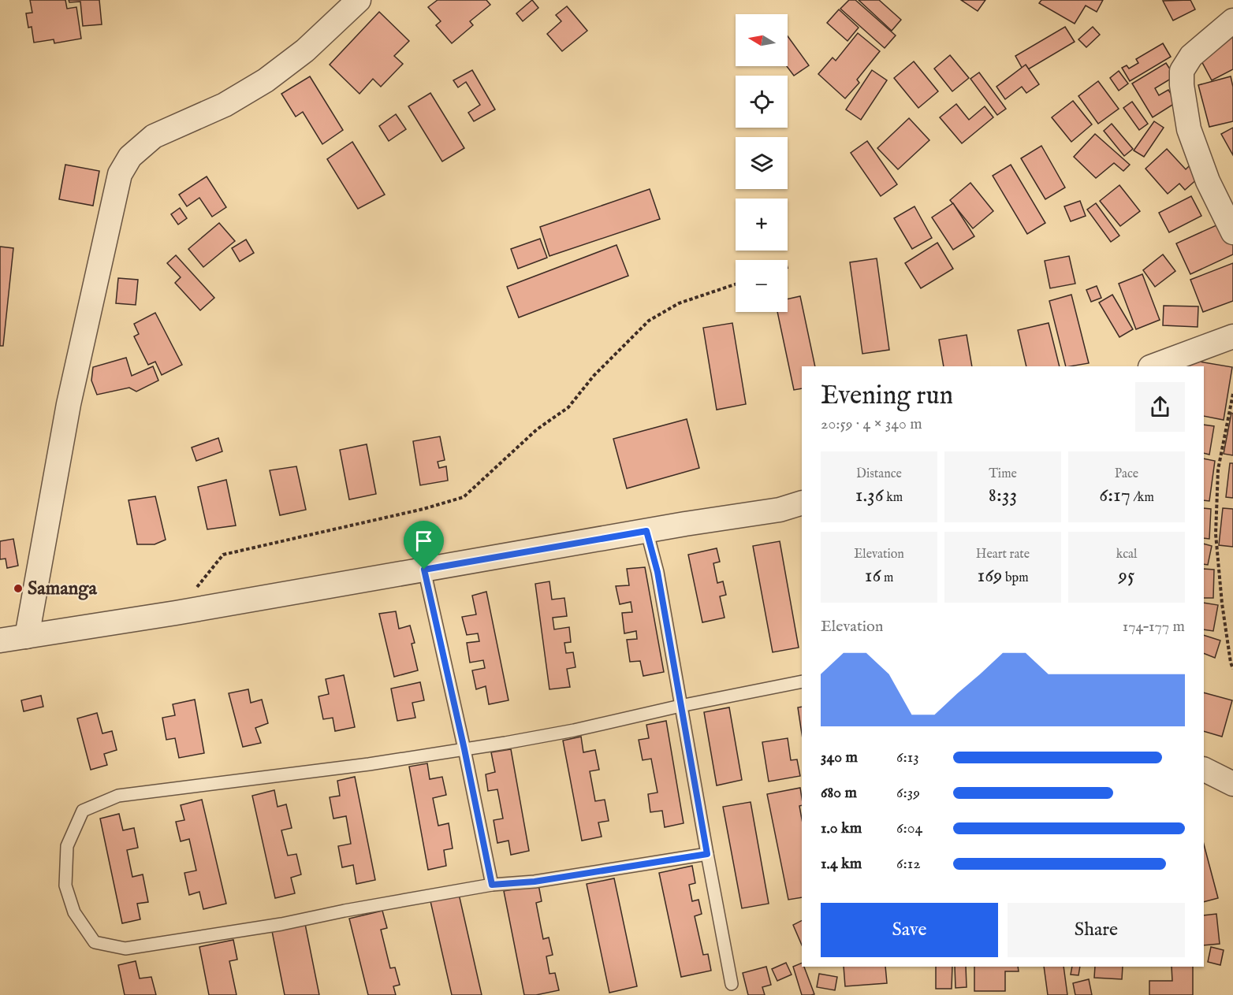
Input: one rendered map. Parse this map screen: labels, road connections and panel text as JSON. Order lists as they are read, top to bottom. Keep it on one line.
{"places":["Samanga"],"north":"left","page":{"map_buttons":["+","−"],"heading":["Evening run","20:59 · 4 × 340 m"],"stats":[["Distance","1.36 km"],["Time","8:33"],["Pace","6:17 /km"],["Elevation","16 m"],["Heart rate","169 bpm"],["kcal","95"]],"chart":["Elevation","174–177 m"],"list":[{"name":"340 m","note":"6:13"},{"name":"680 m","note":"6:39"},{"name":"1.0 km","note":"6:04"},{"name":"1.4 km","note":"6:12"}],"buttons":["Save","Share"]}}
